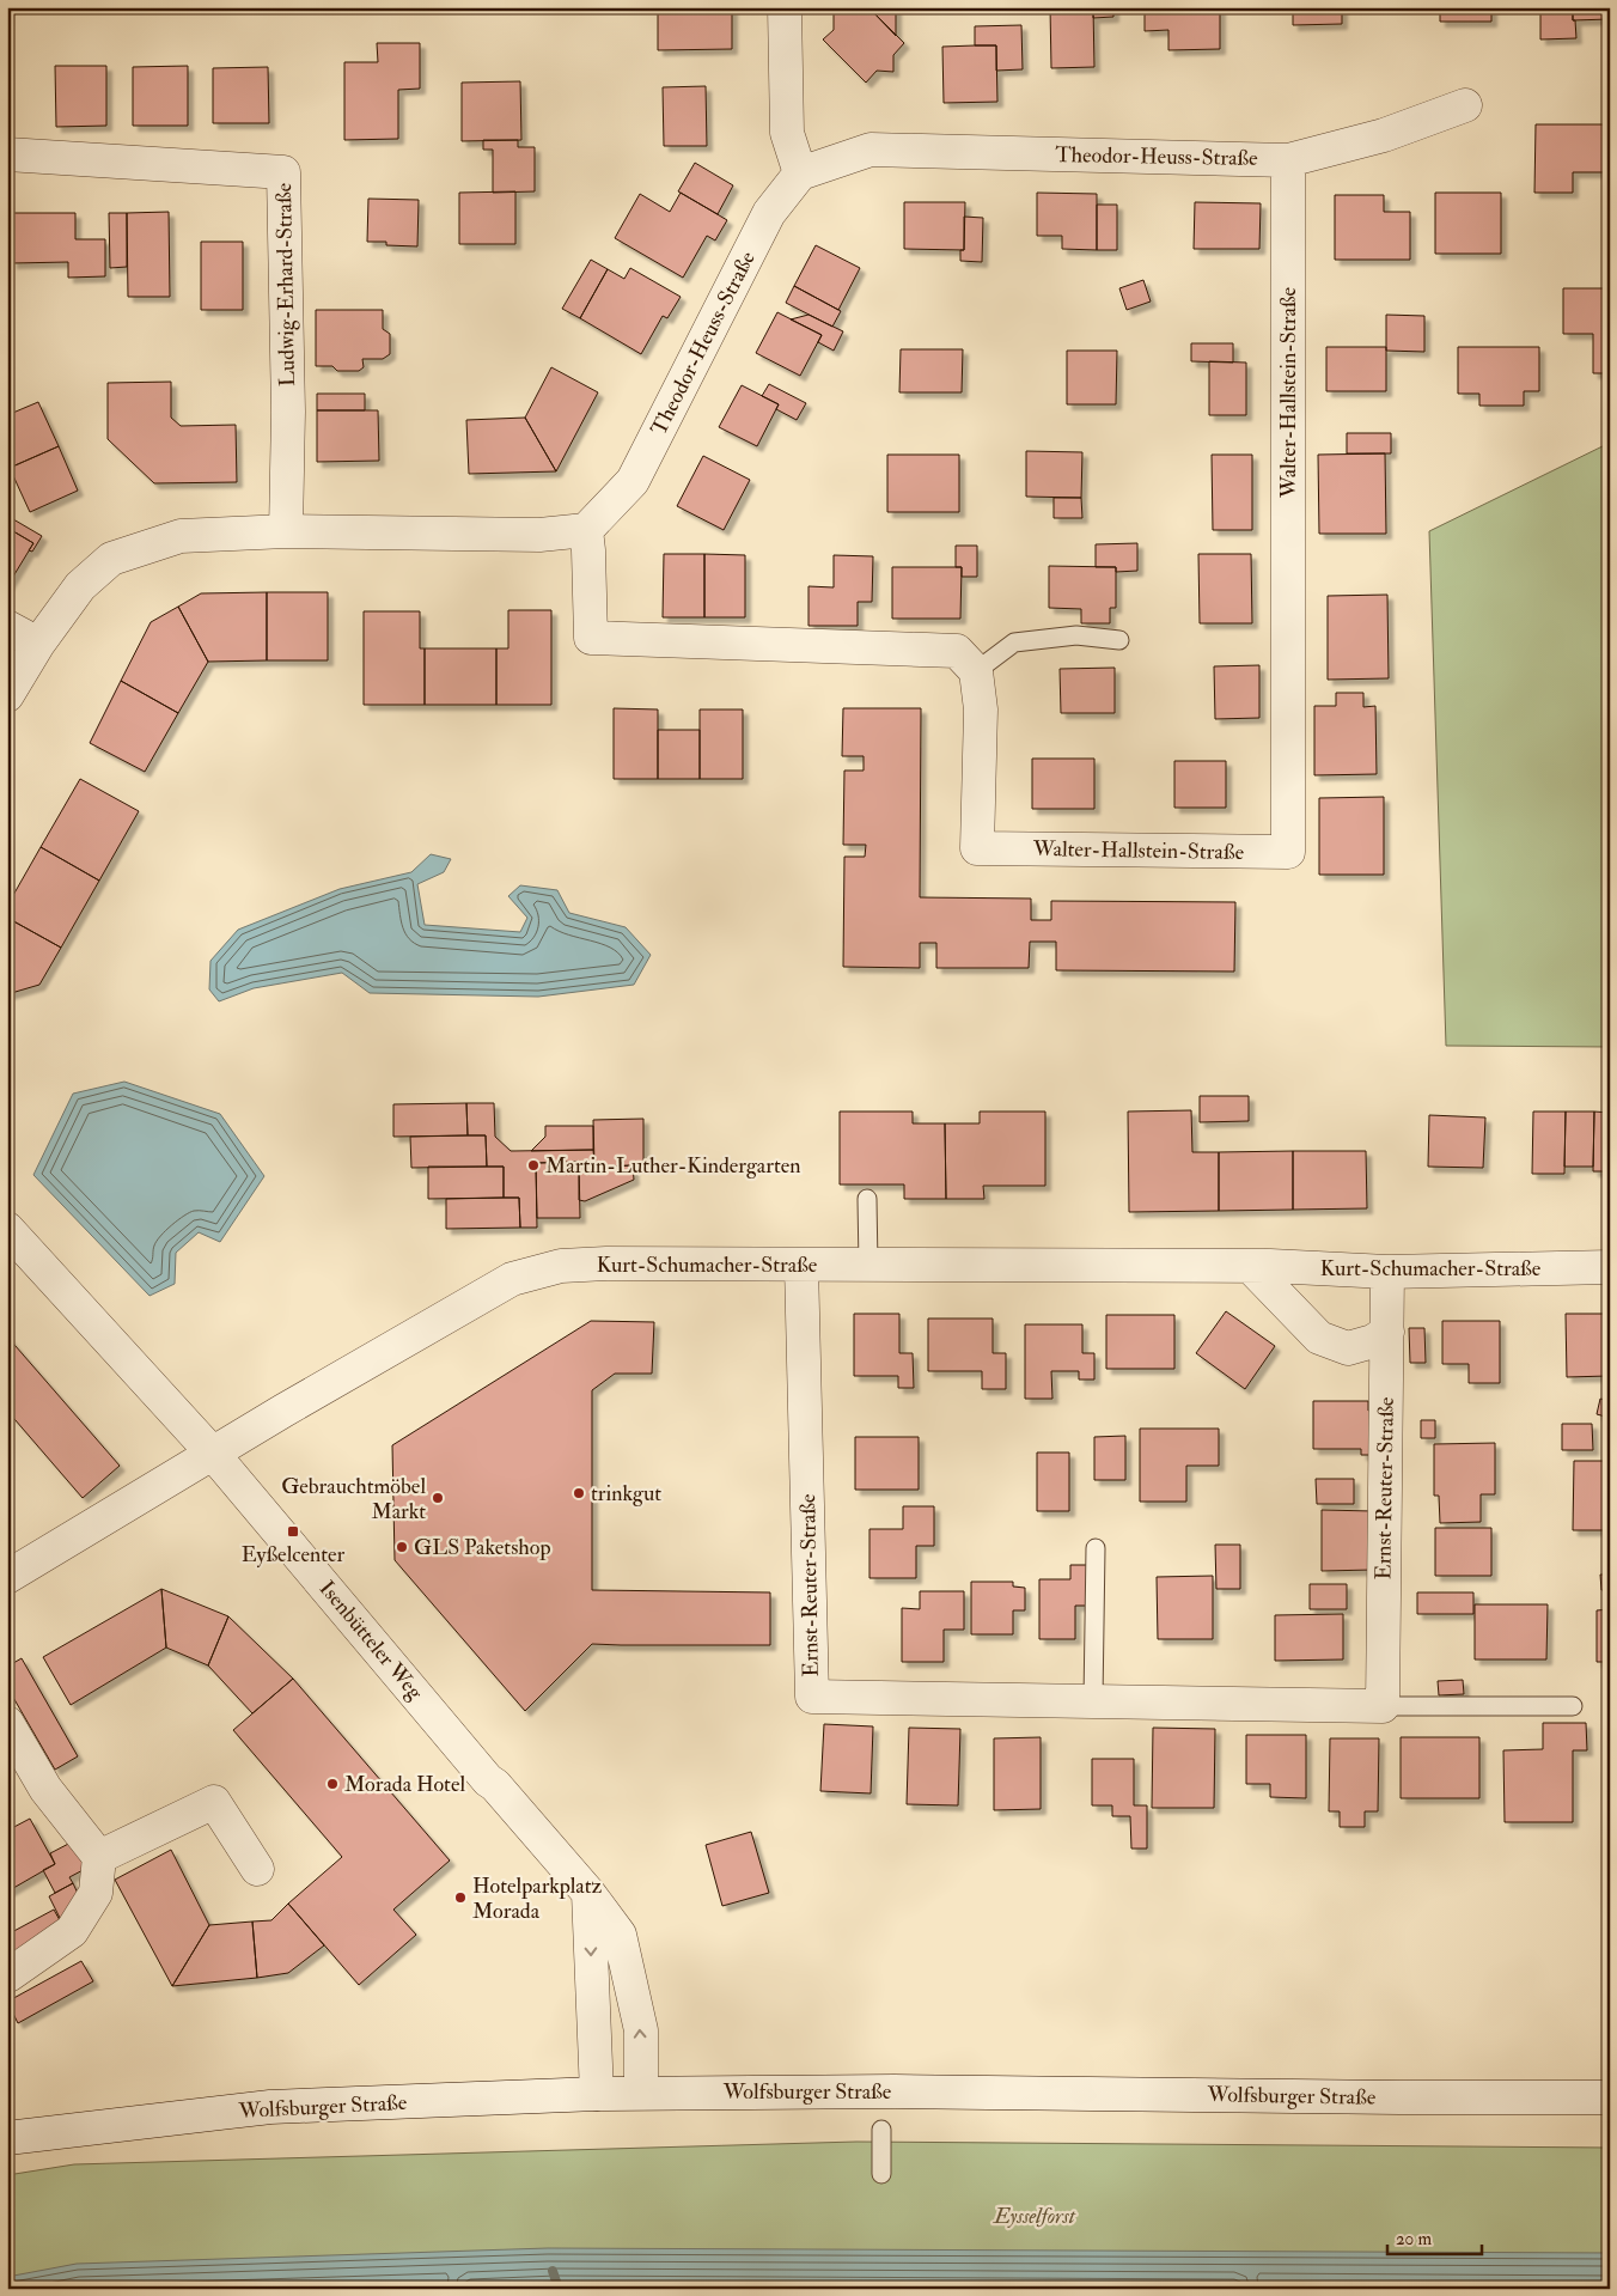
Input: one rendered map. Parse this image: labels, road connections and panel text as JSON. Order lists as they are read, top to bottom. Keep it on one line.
{"streets":{"street":["Theodor-Heuss-Straße","Ludwig-Erhard-Straße","Walter-Hallstein-Straße","Kurt-Schumacher-Straße","Ernst-Reuter-Straße","Isenbütteler Weg","Wolfsburger Straße"]},"crossings":[["Theodor-Heuss-Straße","Walter-Hallstein-Straße"],["Kurt-Schumacher-Straße","Ernst-Reuter-Straße"],["Kurt-Schumacher-Straße","Isenbütteler Weg"],["Isenbütteler Weg","Wolfsburger Straße"]],"parks":["Eysselforst"],"places":{"other":["Martin-Luther-Kindergarten","trinkgut","Gebrauchtmöbel Markt","GLS Paketshop","Morada Hotel","Hotelparkplatz Morada"],"transit":["Eyßelcenter"]},"scale_bar":"20 m"}
